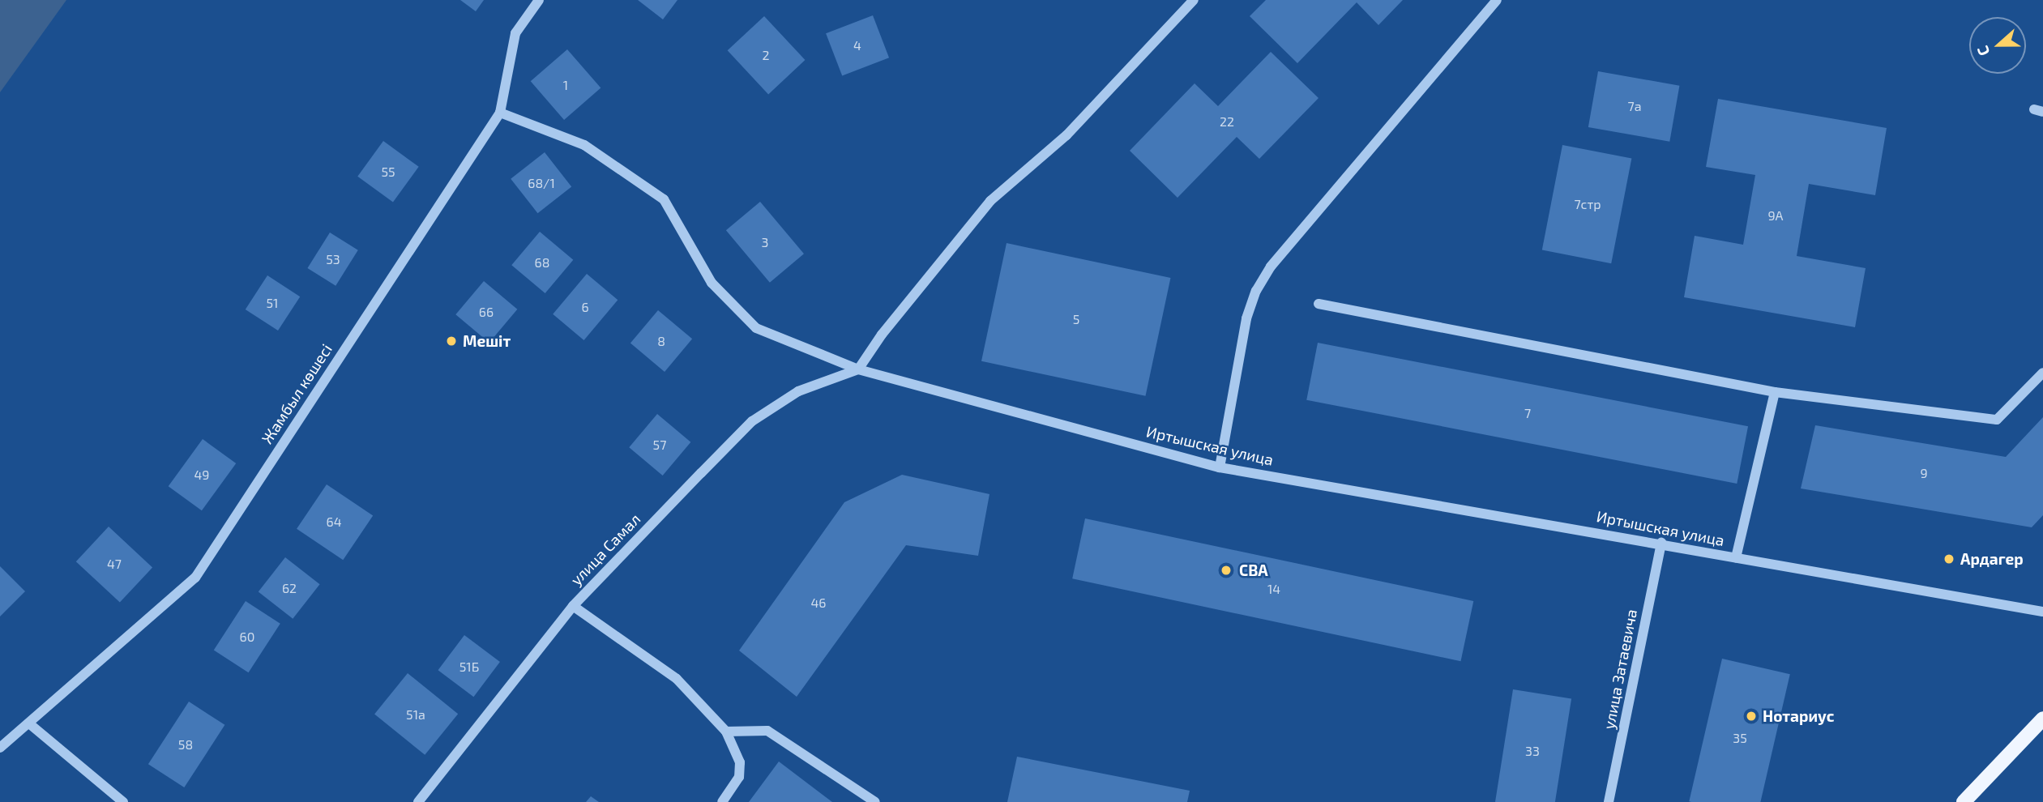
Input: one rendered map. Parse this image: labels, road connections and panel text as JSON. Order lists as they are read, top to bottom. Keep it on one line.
{"streets":{"street":["Жамбыл көшесі","Иртышская улица","улица Самал","улица Затаевича"]},"crossings":[["Жамбыл көшесі","Иртышская улица"],["Иртышская улица","улица Самал"],["Иртышская улица","улица Затаевича"]],"places":["Мешіт","Ардагер","СВА","Нотариус"],"house_numbers":["4","2","1","7а","22","55","68/1","7стр","9А","3","53","68","51","6","66","5","8","7","57","9","49","64","47","62","14","46","60","51Б","51а","35","58","33"],"north":"left"}
